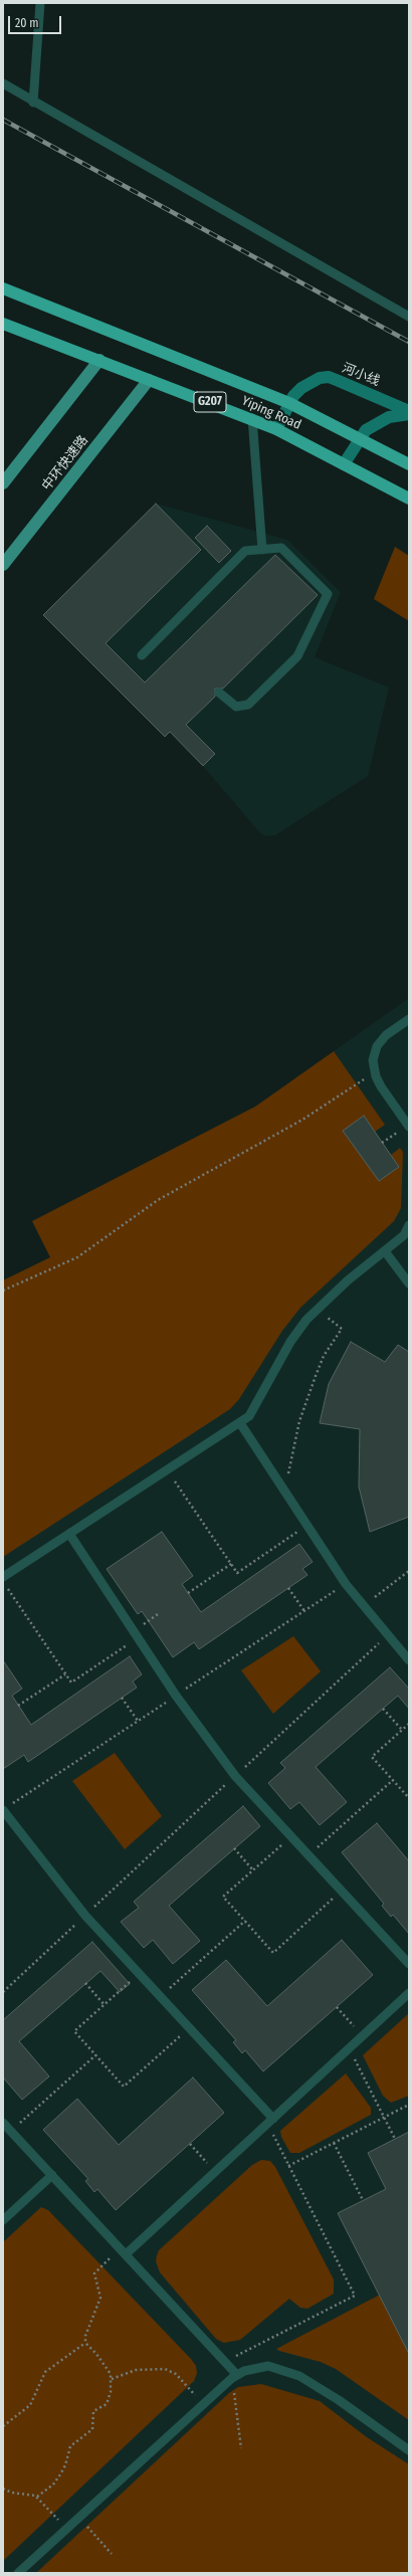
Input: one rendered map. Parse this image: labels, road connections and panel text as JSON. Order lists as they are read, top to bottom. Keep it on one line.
{"streets":{"highway":["G207","Yiping Road"],"main road":["中环快速路"],"street":["河小线"]},"crossings":[["河小线","Yiping Road"],["Yiping Road","中环快速路"]],"scale_bar":"20 m"}
